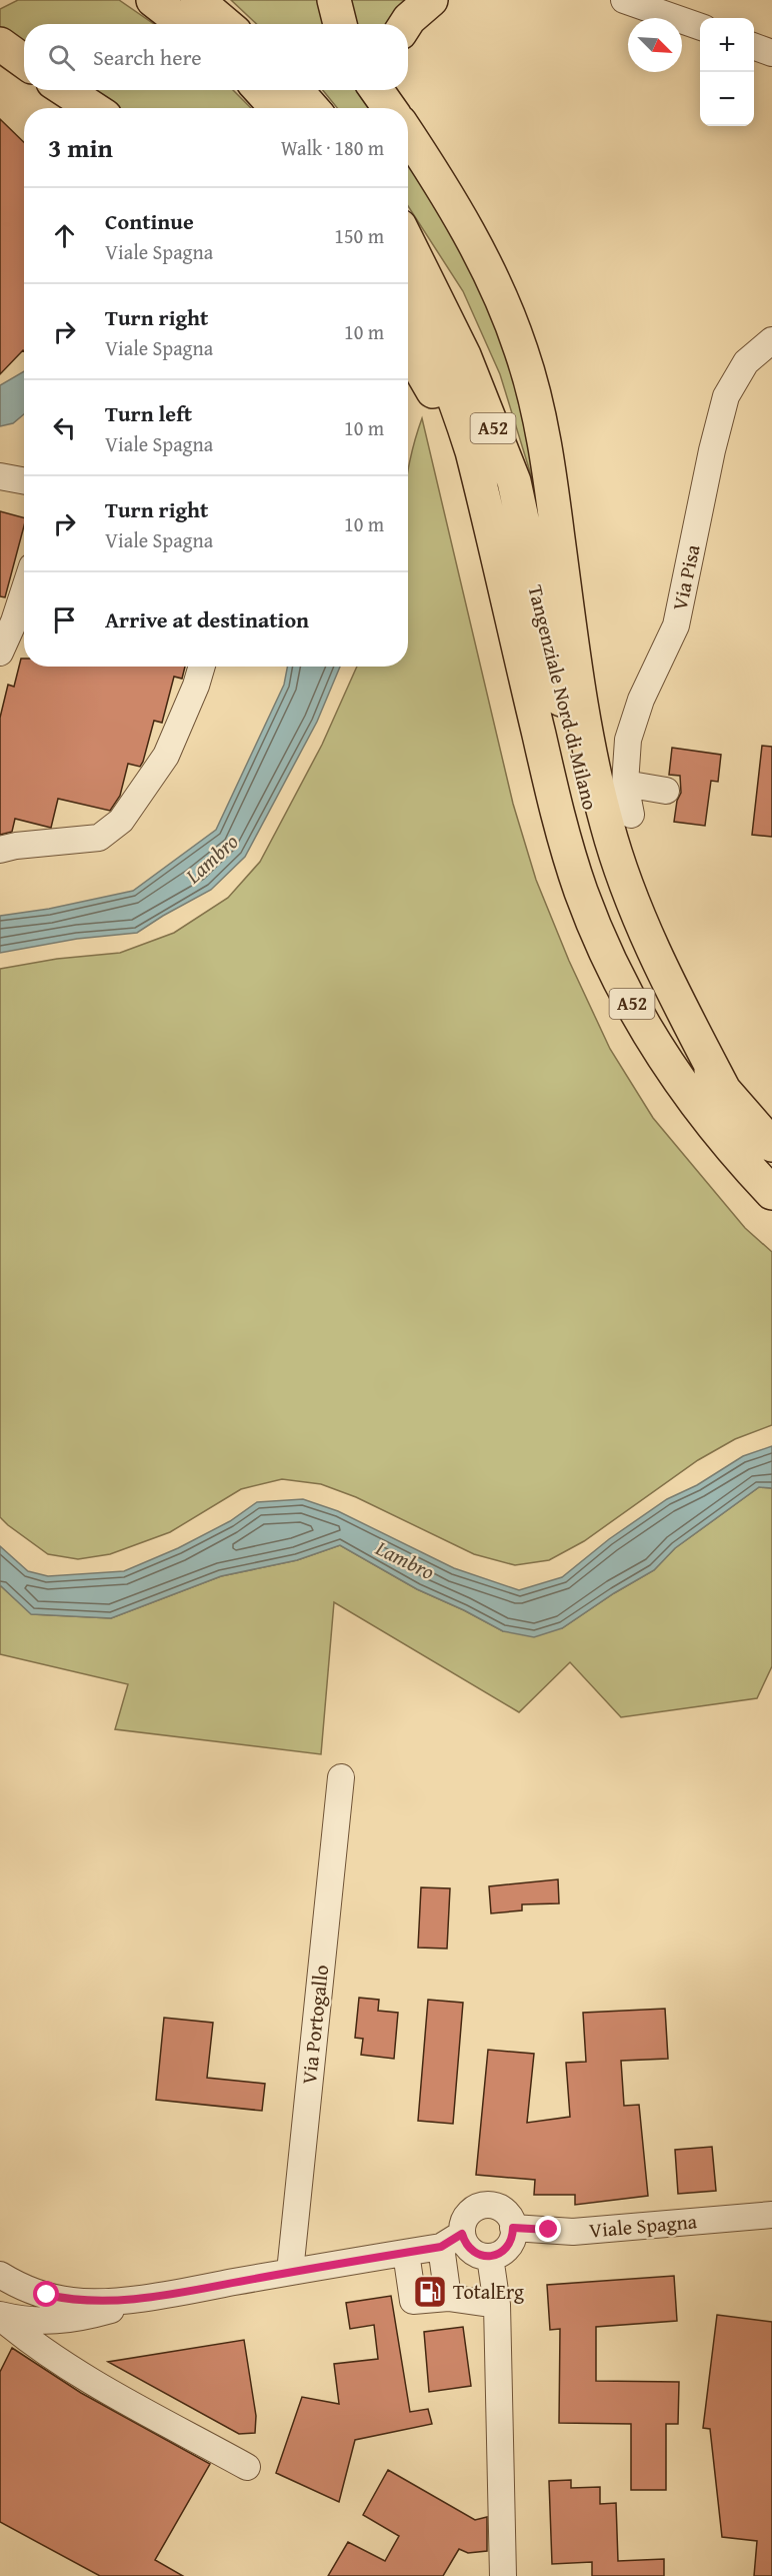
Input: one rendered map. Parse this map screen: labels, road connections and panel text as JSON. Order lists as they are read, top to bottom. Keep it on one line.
{"streets":{"highway":["A52","Tangenziale Nord di Milano"],"street":["Via Pisa","Via Portogallo","Viale Spagna"]},"water":["Lambro"],"places":{"fuel station":["TotalErg"]},"north":"bottom right","page":{"map_buttons":["+","−"],"search":"Search here","heading":["3 min","Walk · 180 m"],"list":[["Continue","Viale Spagna","150 m"],["Turn right","Viale Spagna","10 m"],["Turn left","Viale Spagna","10 m"],["Turn right","Viale Spagna","10 m"],"Arrive at destination"]}}
